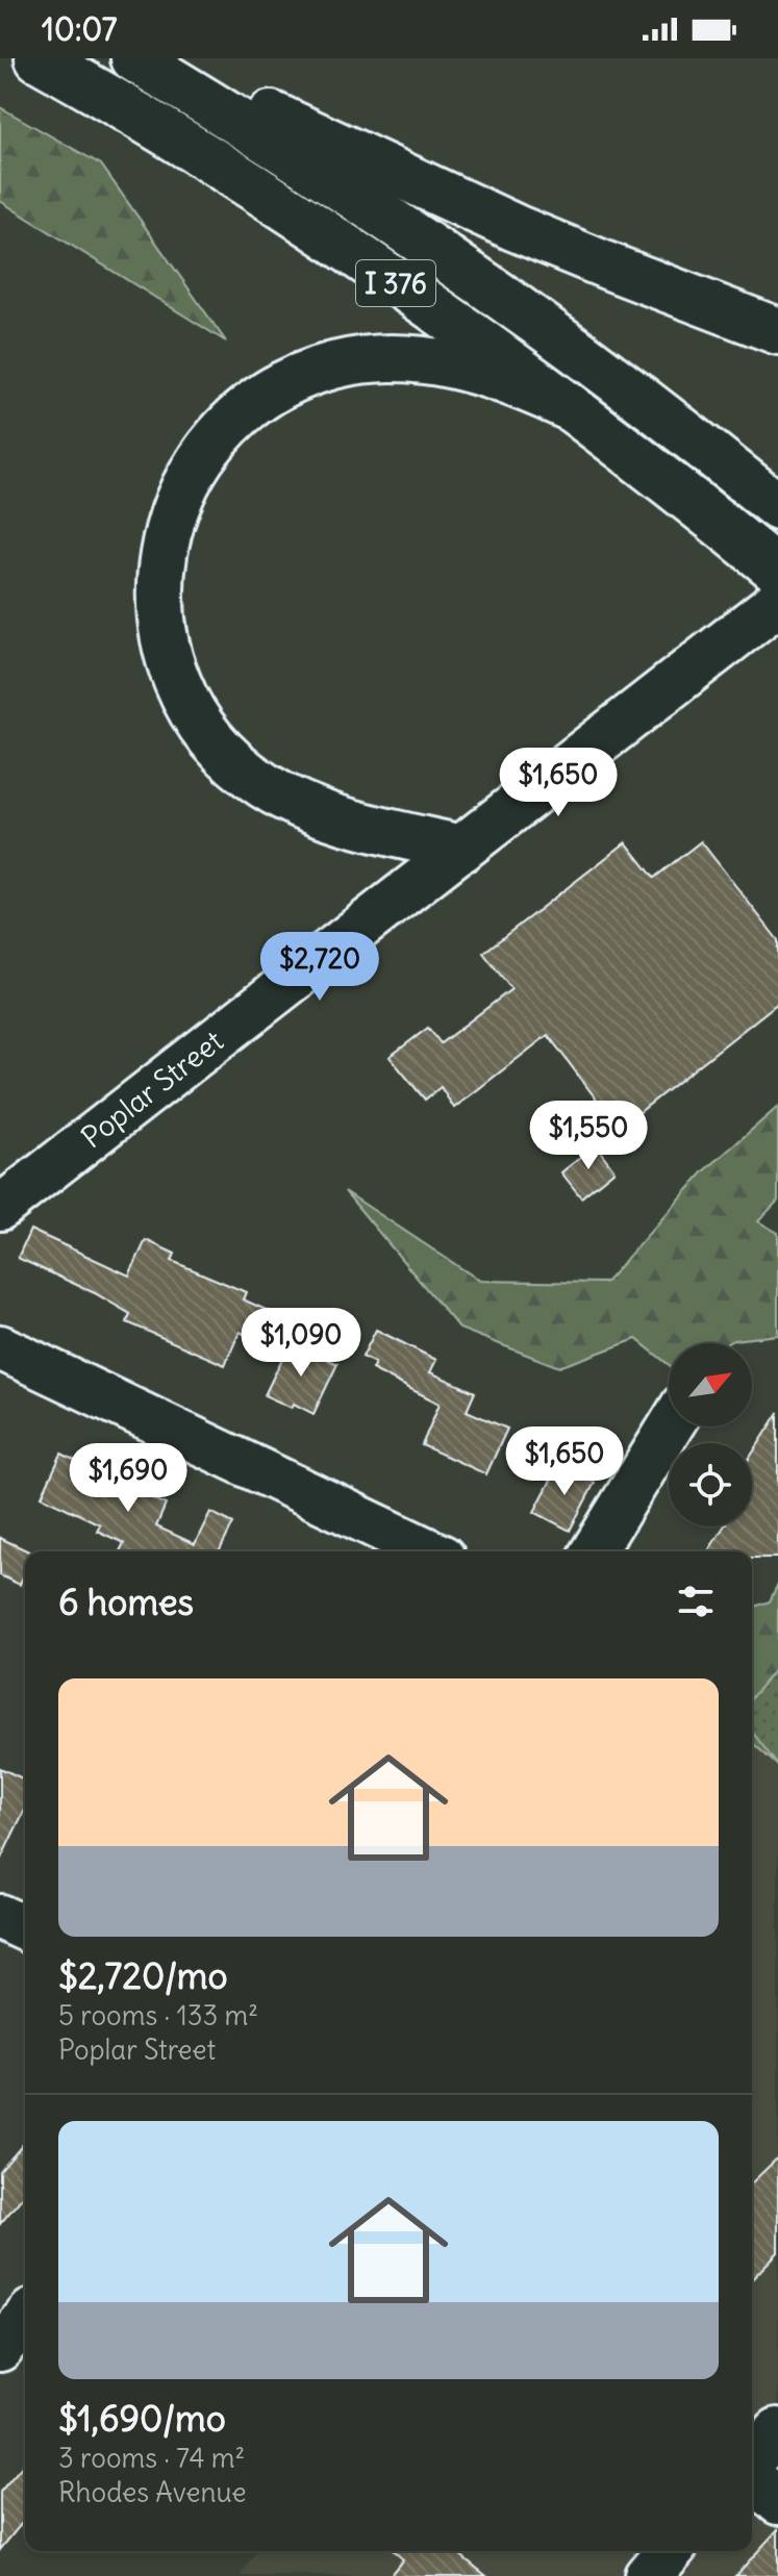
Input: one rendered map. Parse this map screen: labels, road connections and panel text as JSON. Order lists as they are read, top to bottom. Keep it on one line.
{"streets":{"main road":["I 376","Poplar Street"]},"north":"top right","page":{"status":"10:07","price":["$1,650","$2,720","$1,550","$1,090","$1,650","$1,690"],"heading":"6 homes","list":[{"name":"$2,720/mo","note":"5 rooms · 133 m² · Poplar Street"},{"name":"$1,690/mo","note":"3 rooms · 74 m² · Rhodes Avenue"}]}}
